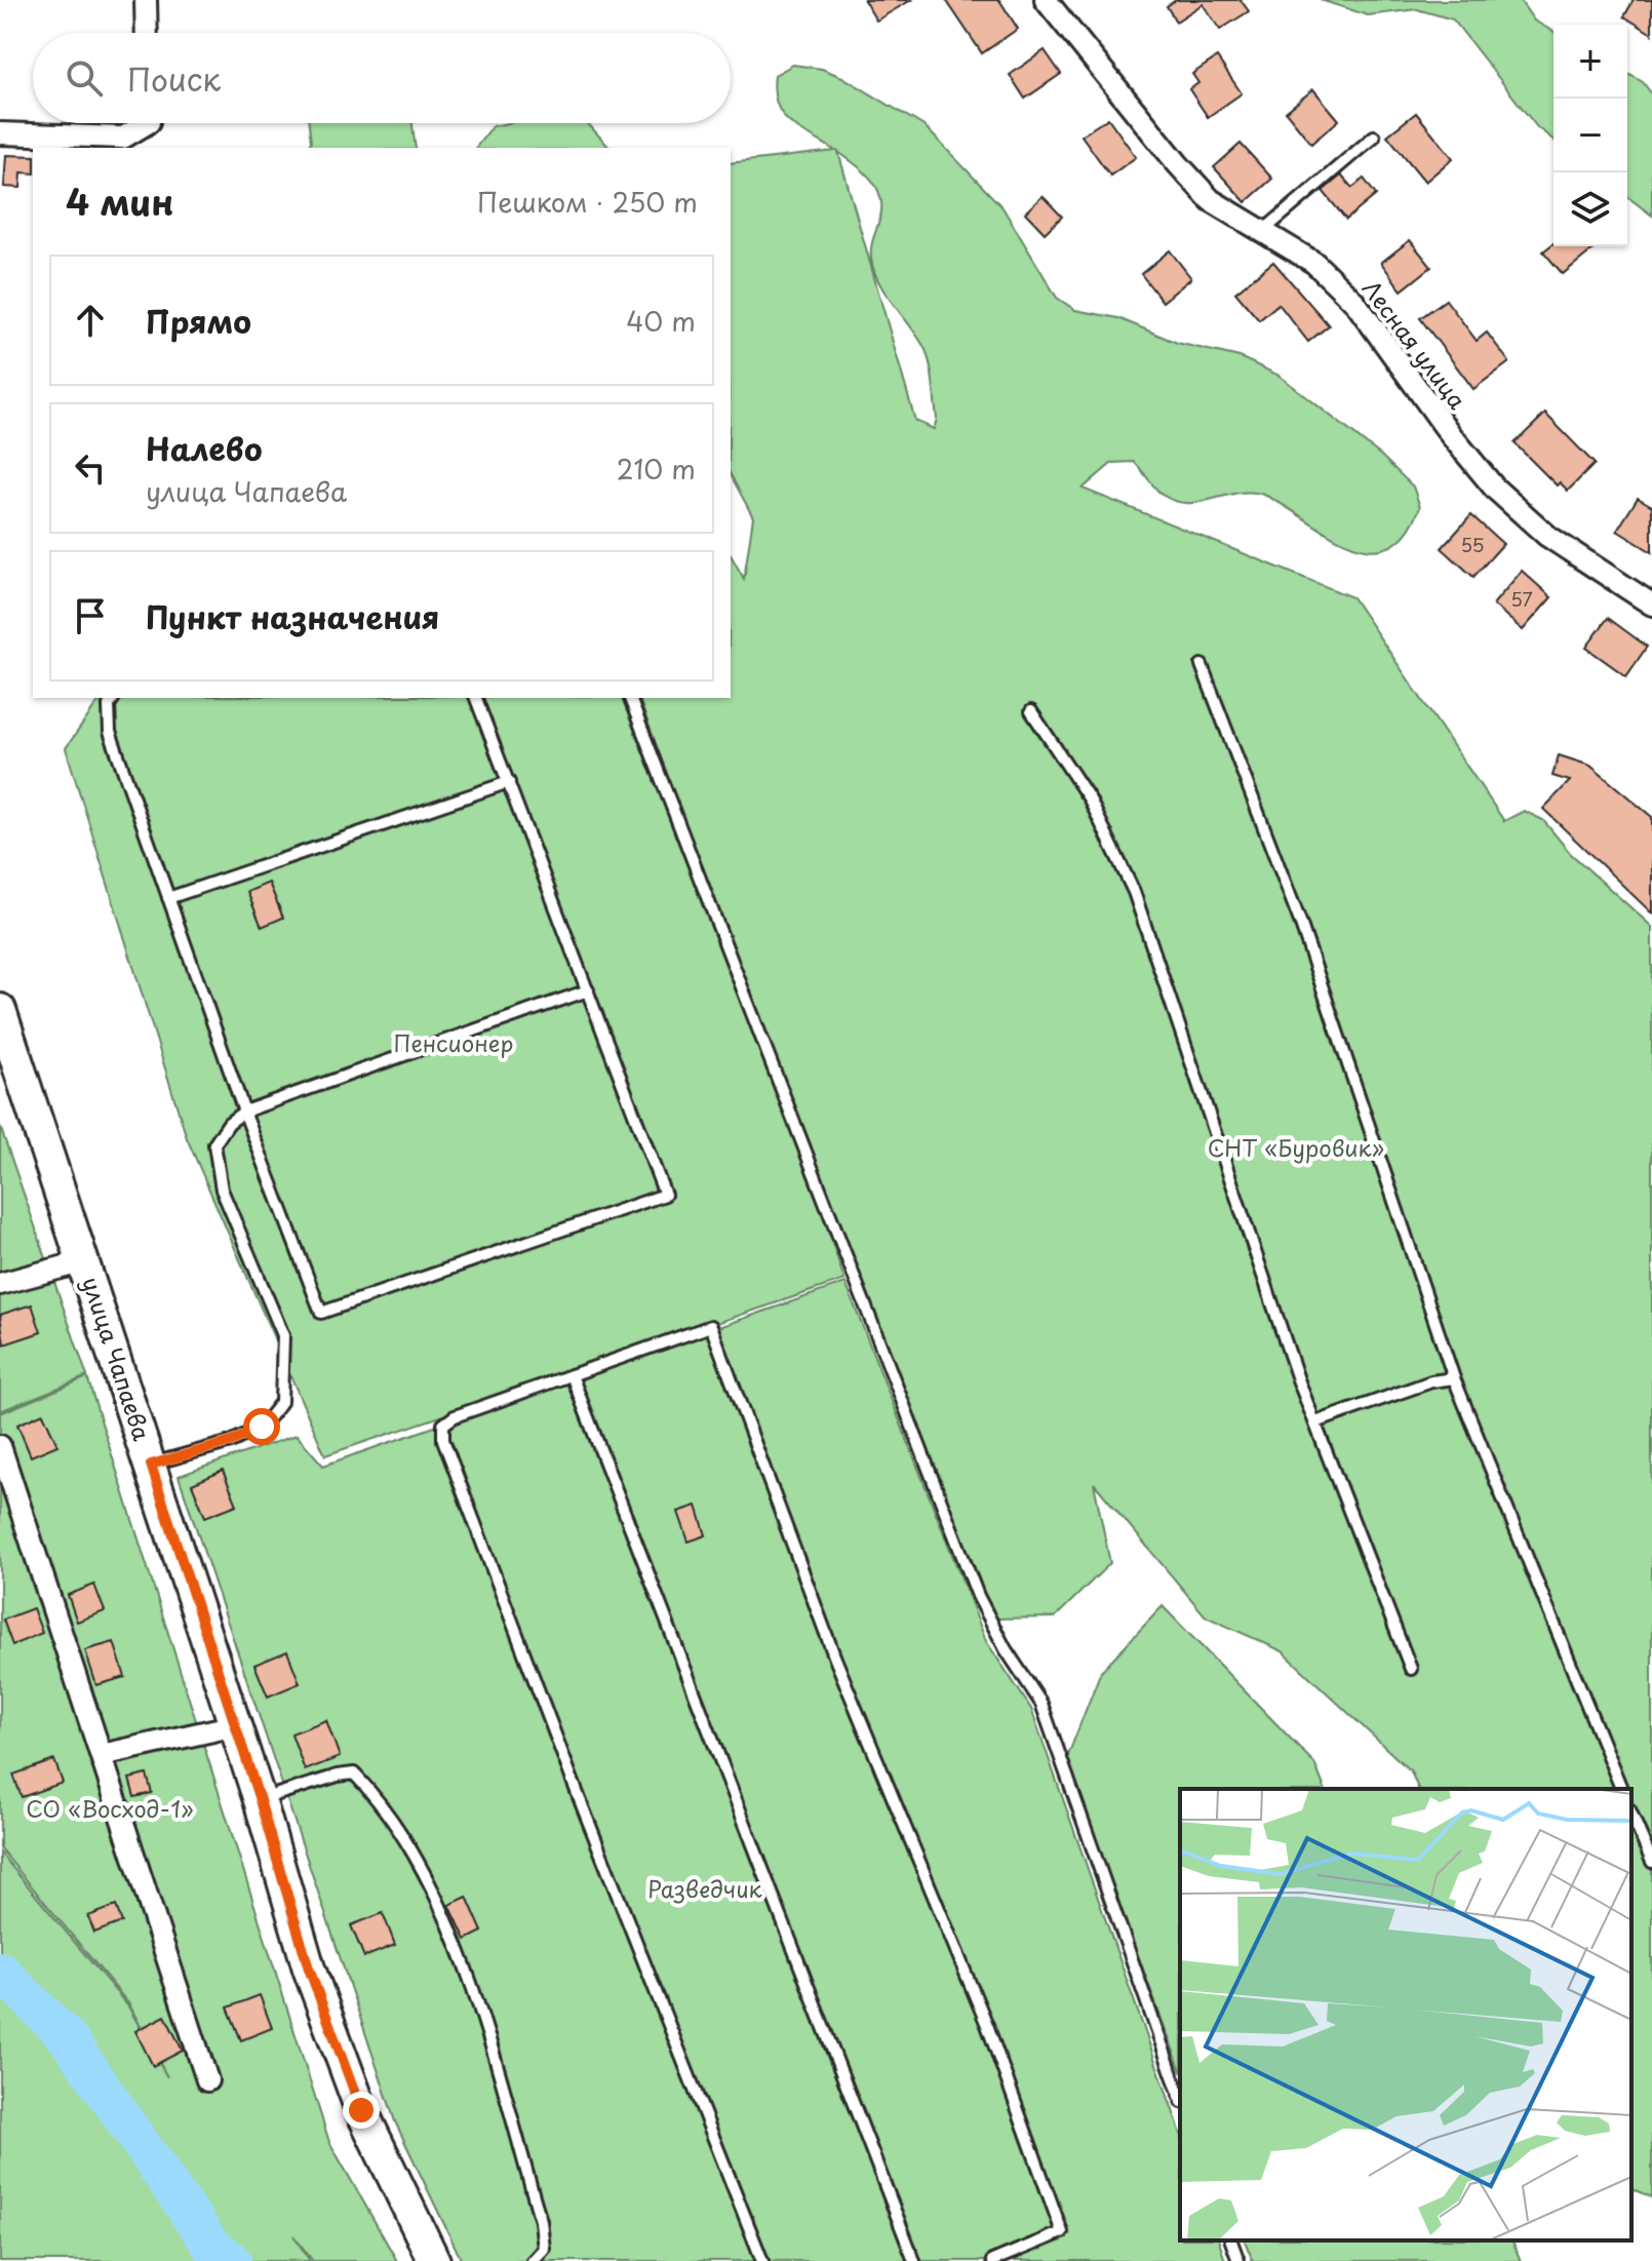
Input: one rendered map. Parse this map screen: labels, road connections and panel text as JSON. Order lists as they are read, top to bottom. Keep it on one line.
{"streets":{"street":["Лесная улица","улица Чапаева"]},"parks":["Пенсионер","СНТ «Буровик»","СО «Восход-1»","Разведчик"],"house_numbers":["55","57"],"page":{"map_buttons":["+","−"],"search":"Поиск","heading":["4 мин","Пешком · 250 m"],"list":[["Прямо","40 m"],["Налево","улица Чапаева","210 m"],"Пункт назначения"]}}
